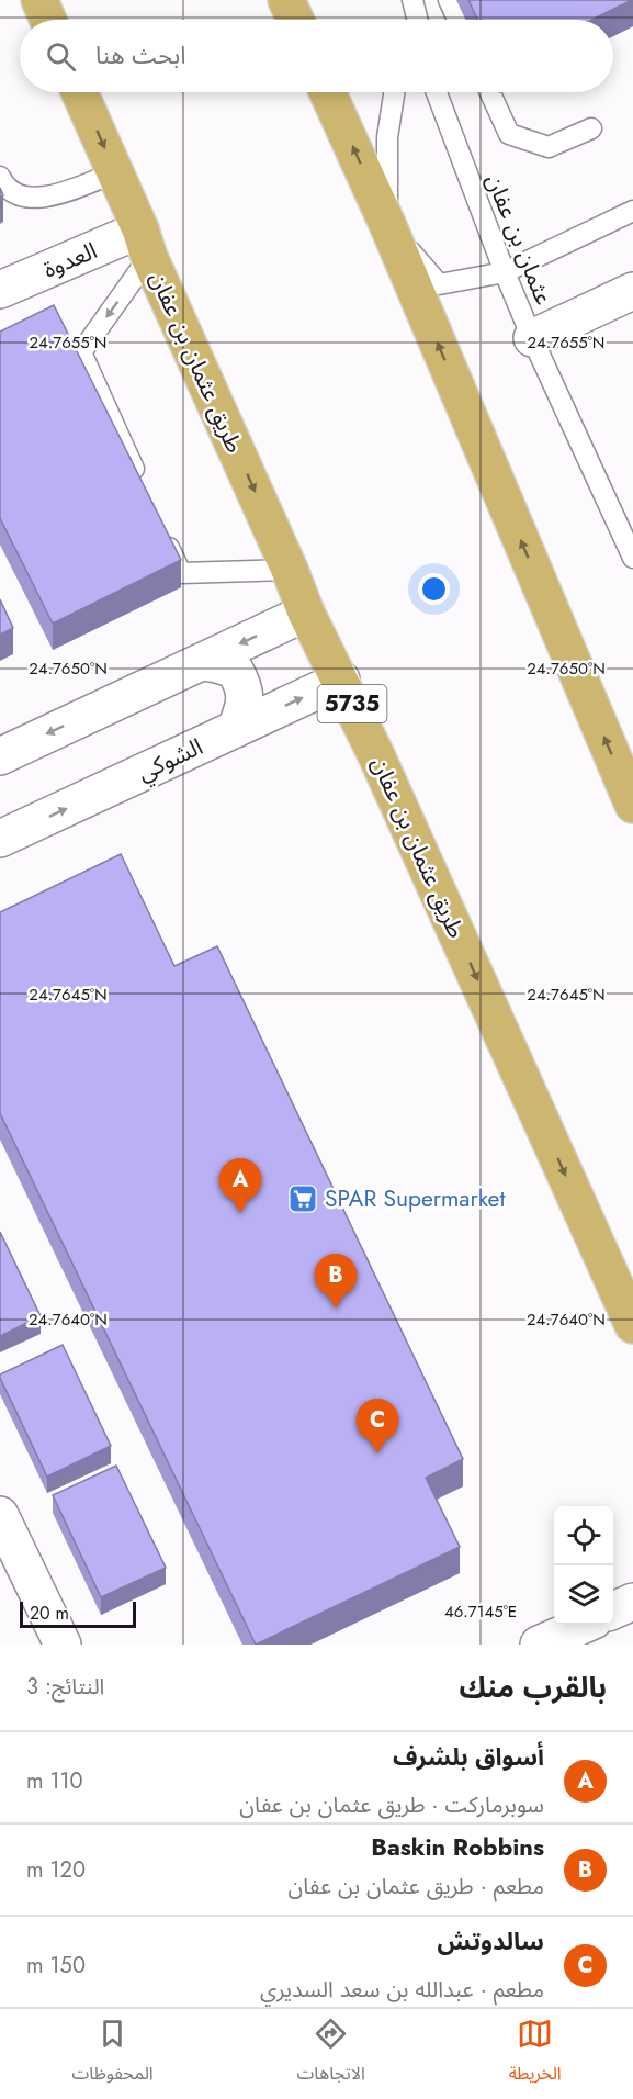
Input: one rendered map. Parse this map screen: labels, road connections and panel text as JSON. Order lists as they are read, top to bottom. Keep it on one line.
{"streets":{"main road":["طريق عثمان بن عفان","5735"],"street":["العدوة","الشوكي"],"lane":["عثمان بن عفان"]},"crossings":[["العدوة","طريق عثمان بن عفان"],["طريق عثمان بن عفان","الشوكي"]],"places":{"supermarket":["SPAR Supermarket"]},"scale_bar":"20 m","page":{"search":"ابحث هنا","pins":["A","B","C"],"scale":"20 m","heading":["بالقرب منك","النتائج: 3"],"list":[{"mark":"A","name":"أسواق بلشرف","note":"سوبرماركت · طريق عثمان بن عفان","value":"110 m"},{"mark":"B","name":"Baskin Robbins","note":"مطعم · طريق عثمان بن عفان","value":"120 m"},{"mark":"C","name":"سالدوتش","note":"مطعم · عبدالله بن سعد السديري","value":"150 m"}],"nav":["الخريطة","الاتجاهات","المحفوظات"]},"coordinates":["24.7655°N","24.7650°N","24.7645°N","24.7640°N","46.7145°E"]}
